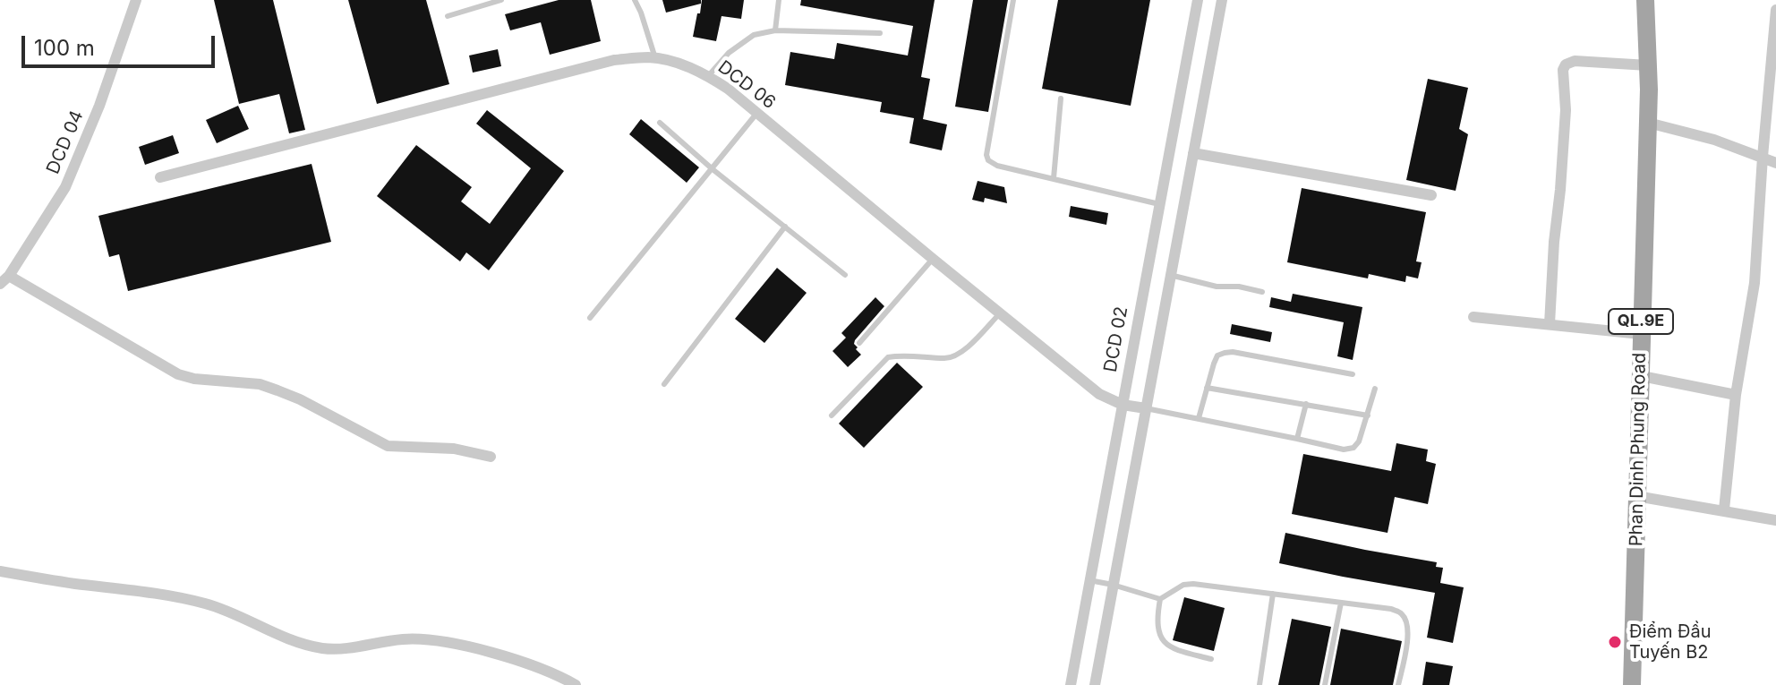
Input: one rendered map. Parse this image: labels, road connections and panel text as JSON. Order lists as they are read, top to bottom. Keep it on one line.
{"streets":{"main road":["QL.9E","Phan Dinh Phung Road"],"street":["DCD 06","DCD 04","DCD 02"]},"crossings":[["DCD 06","DCD 02"]],"places":["Điểm Đầu Tuyến B2"],"scale_bar":"100 m"}
